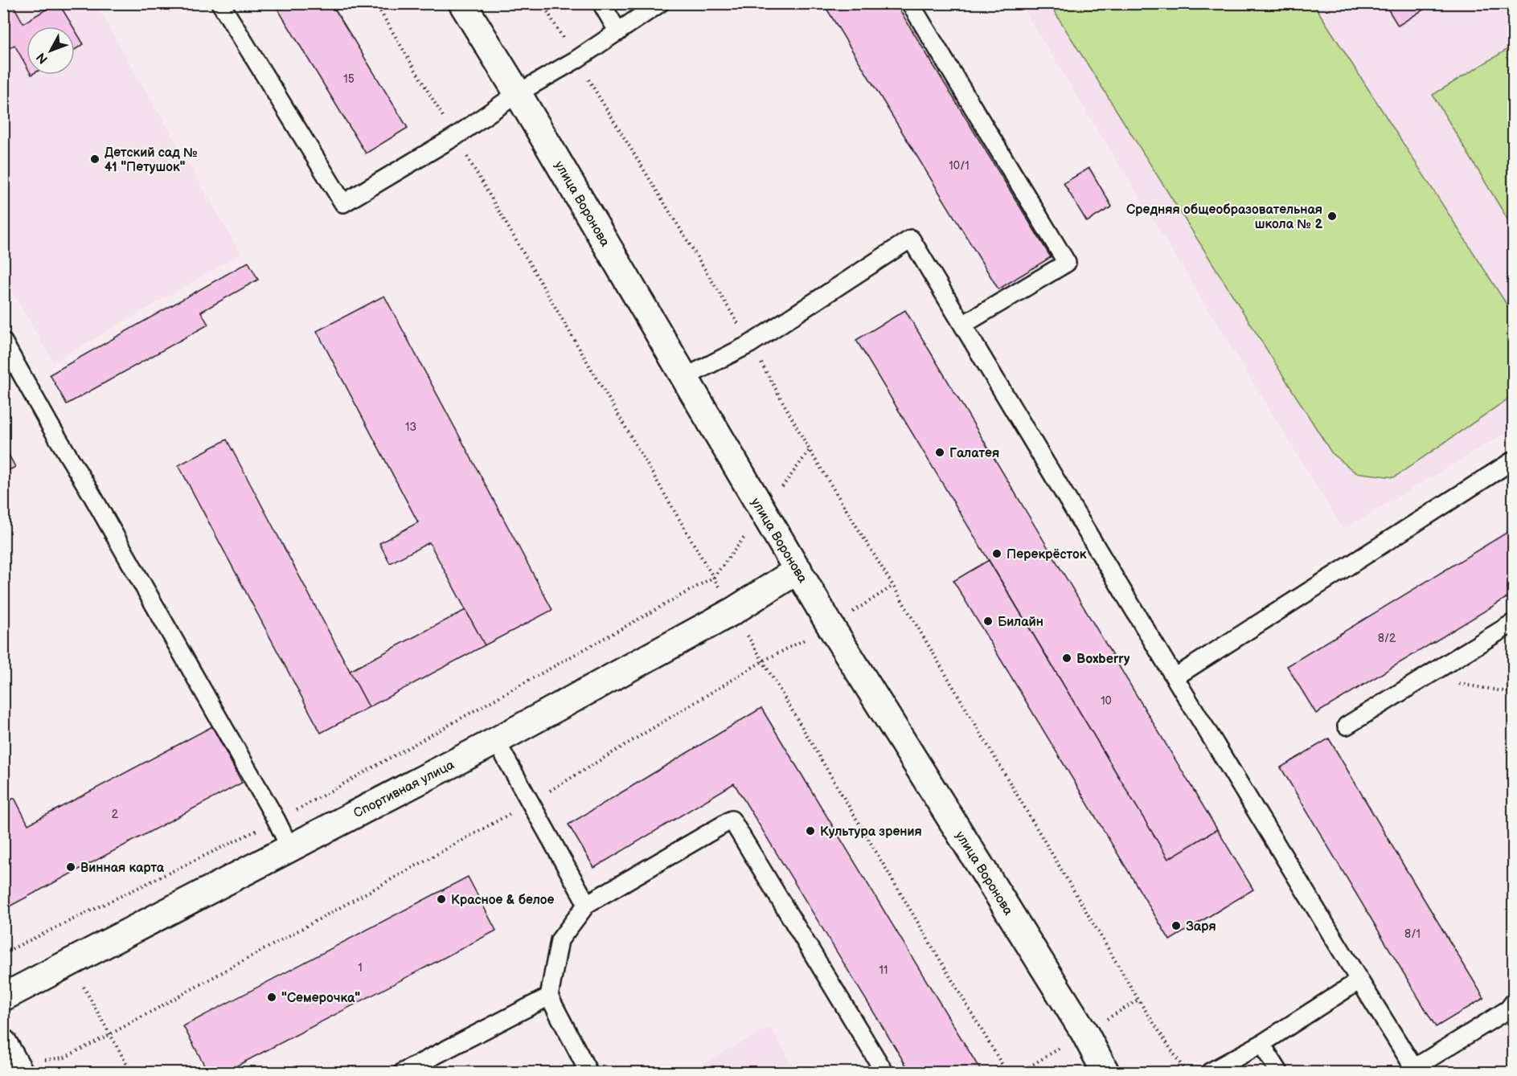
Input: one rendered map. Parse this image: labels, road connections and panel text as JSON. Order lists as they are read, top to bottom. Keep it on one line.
{"streets":{"street":["улица Воронова","Спортивная улица"]},"crossings":[["улица Воронова","Спортивная улица"]],"places":["Детский сад № 41 \"Петушок\"","Средняя общеобразовательная школа № 2","Галатея","Перекрёсток","Билайн","Boxberry","Культура зрения","Винная карта","Красное & белое","Заря","\"Семерочка\""],"house_numbers":["15","10/1","13","8/2","10","2","8/1","1","11"],"north":"bottom left"}
